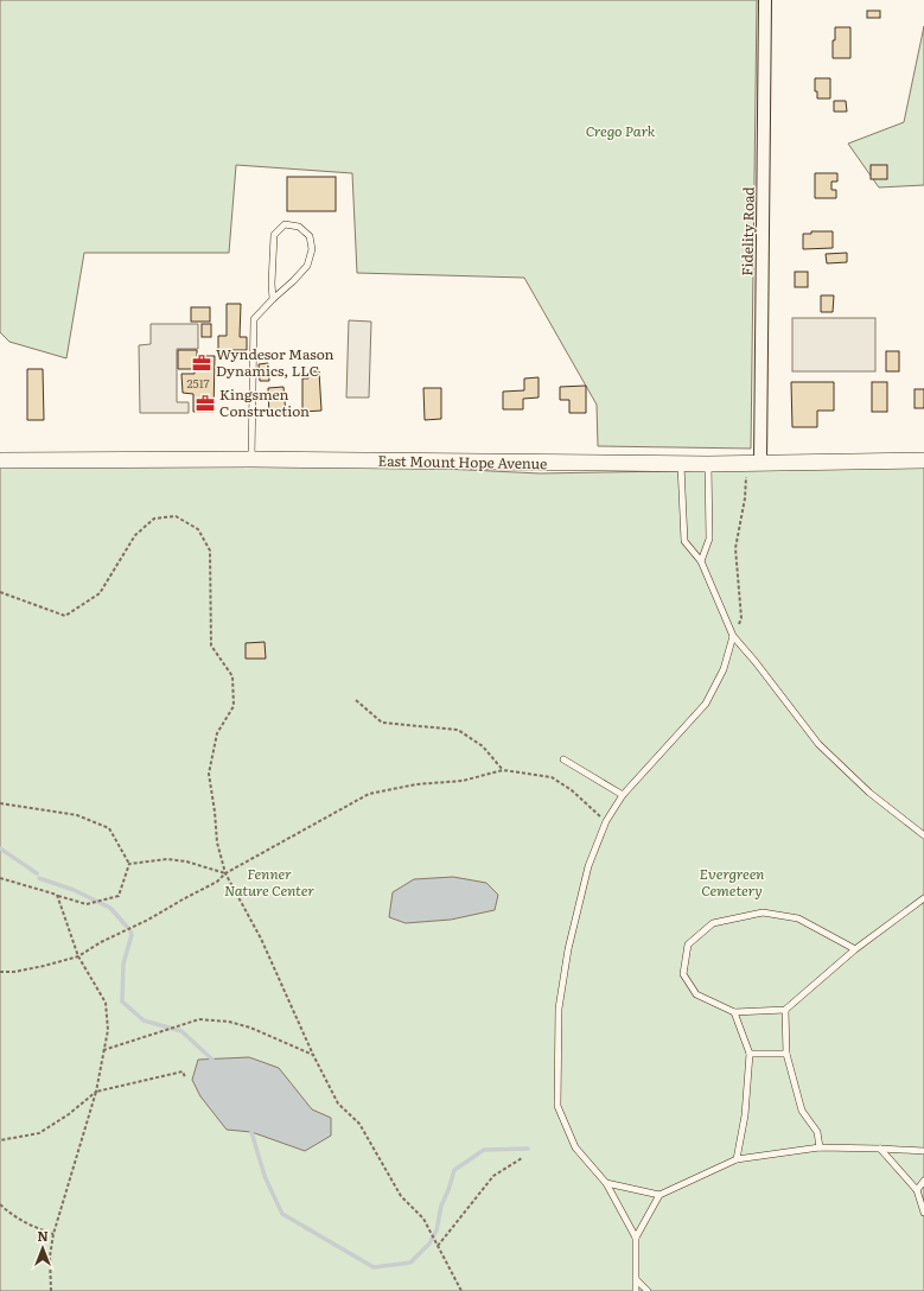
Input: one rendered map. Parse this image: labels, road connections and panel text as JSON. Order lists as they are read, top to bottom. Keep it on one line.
{"streets":{"street":["Fidelity Road","East Mount Hope Avenue"]},"crossings":[["Fidelity Road","East Mount Hope Avenue"]],"parks":["Crego Park","Fenner Nature Center","Evergreen Cemetery"],"places":{"office":["Wyndesor Mason Dynamics, LLC","Kingsmen Construction"]},"house_numbers":["2517"],"north":"top"}
